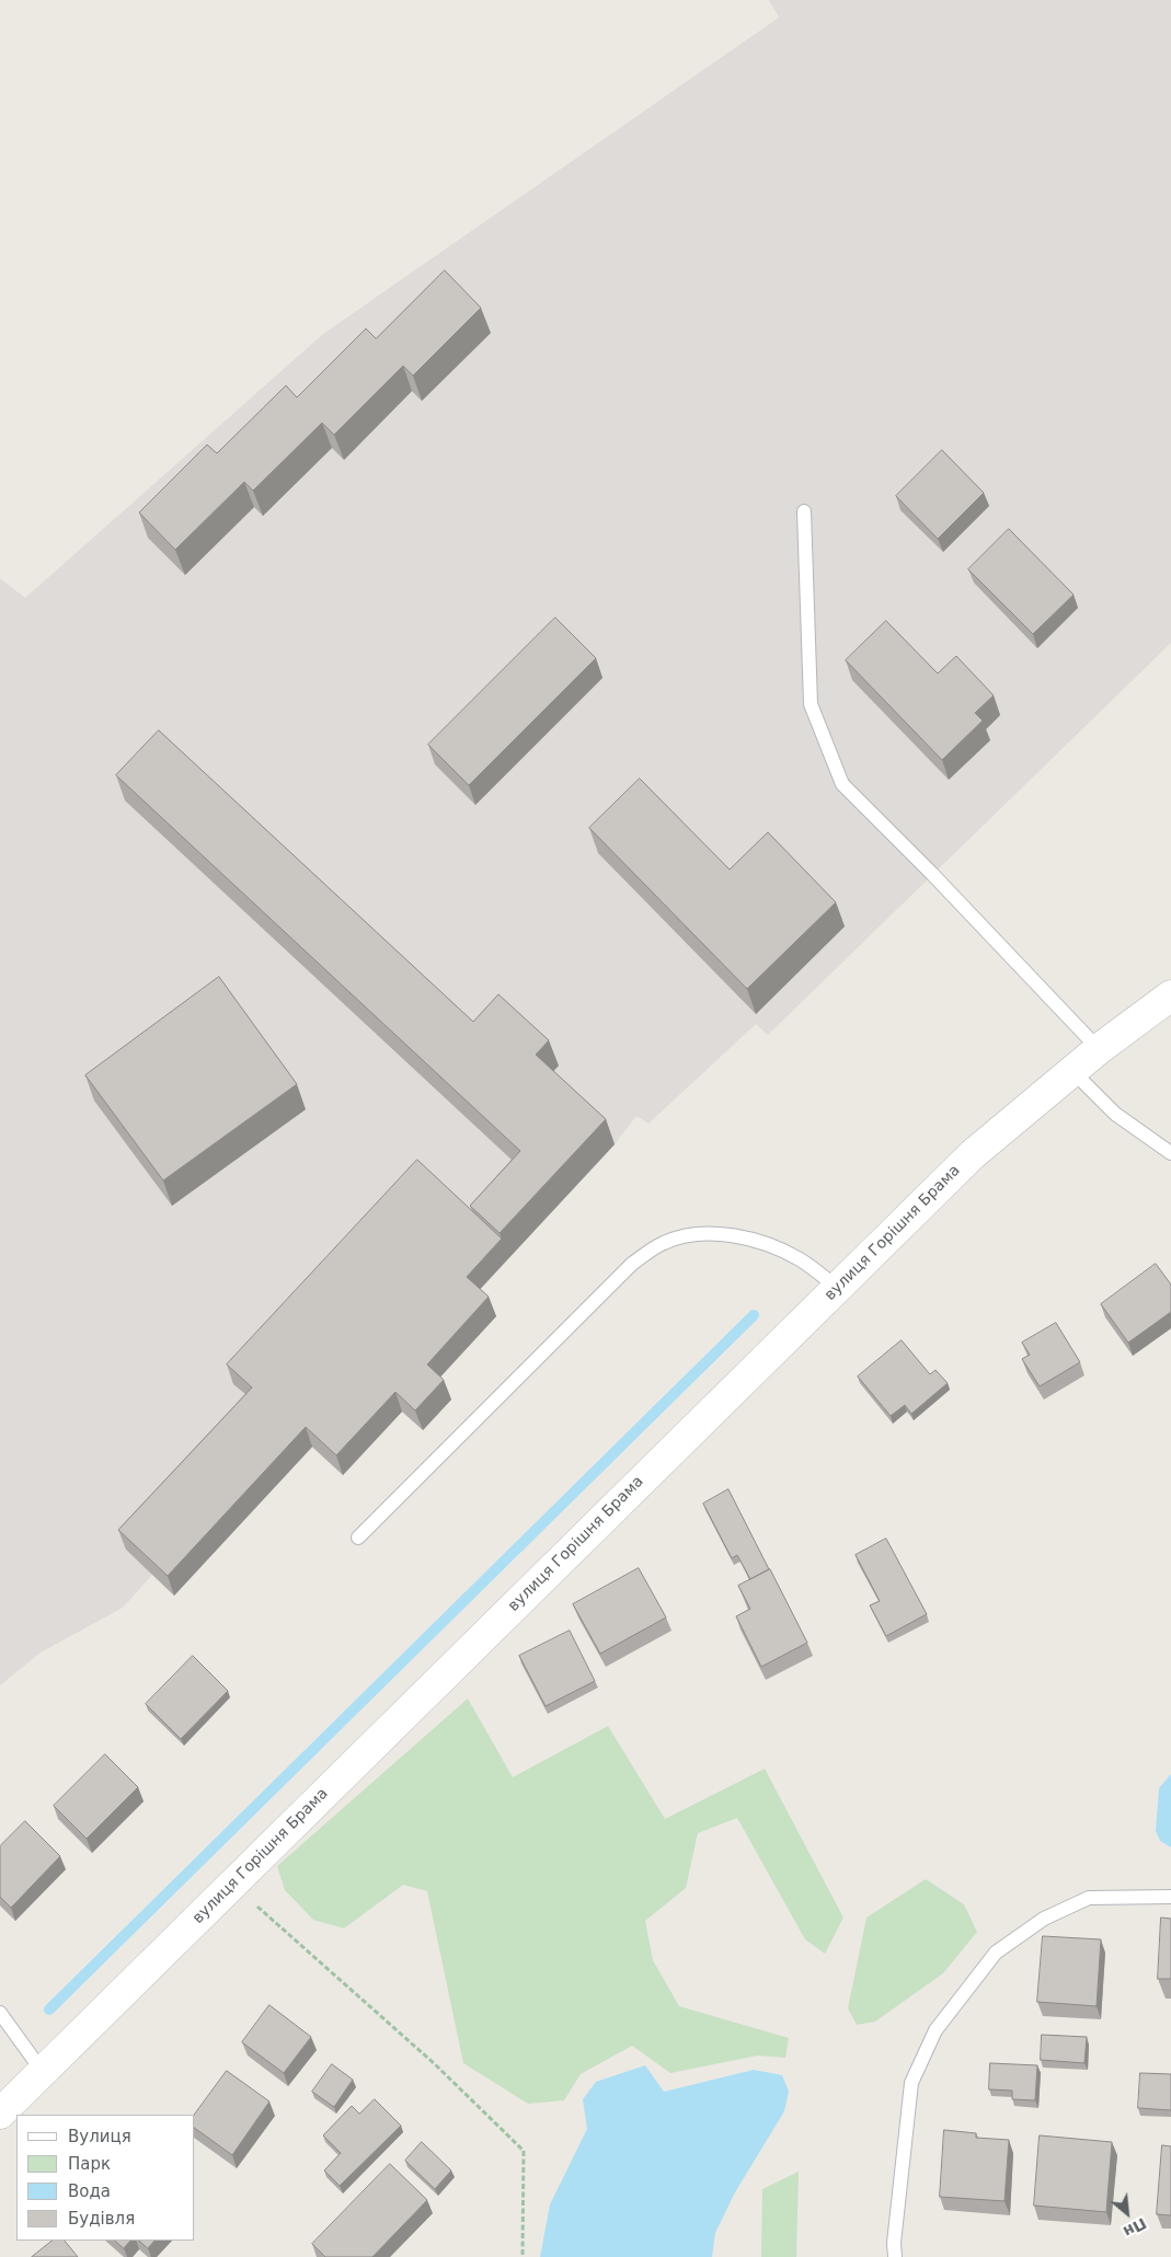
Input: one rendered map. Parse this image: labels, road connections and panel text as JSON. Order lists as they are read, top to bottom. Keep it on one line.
{"streets":{"street":["вулиця Горішня Брама"]},"legend":["Вулиця","Парк","Вода","Будівля"],"north":"bottom right"}
